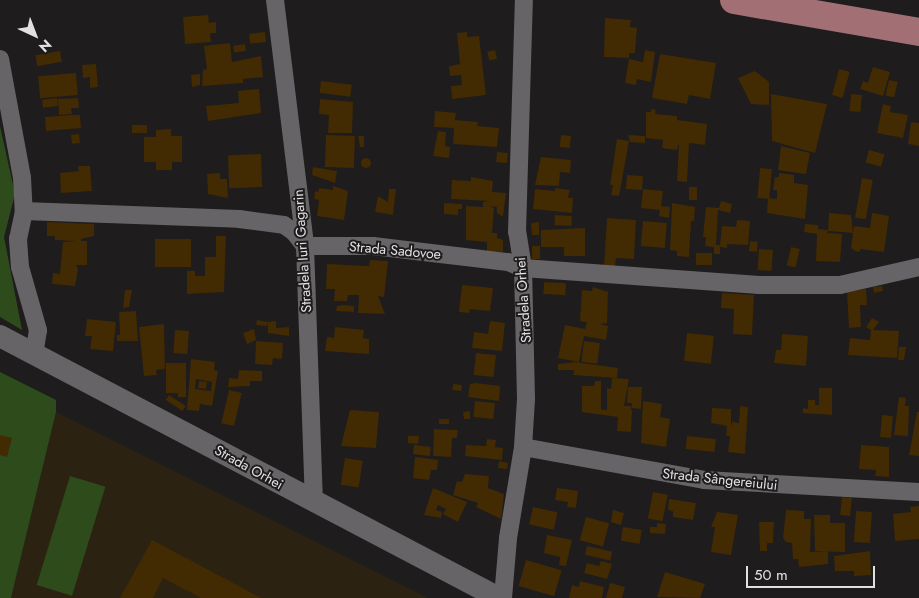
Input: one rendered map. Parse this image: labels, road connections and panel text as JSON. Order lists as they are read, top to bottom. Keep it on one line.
{"streets":{"street":["Strada Sadovoe","Stradela Iuri Gagarin","Stradela Orhei","Strada Orhei","Strada Sângereiului"]},"crossings":[["Strada Sadovoe","Stradela Iuri Gagarin"],["Strada Sadovoe","Stradela Orhei"],["Stradela Iuri Gagarin","Strada Orhei"],["Stradela Orhei","Strada Sângereiului"]],"scale_bar":"50 m","north":"bottom right"}
